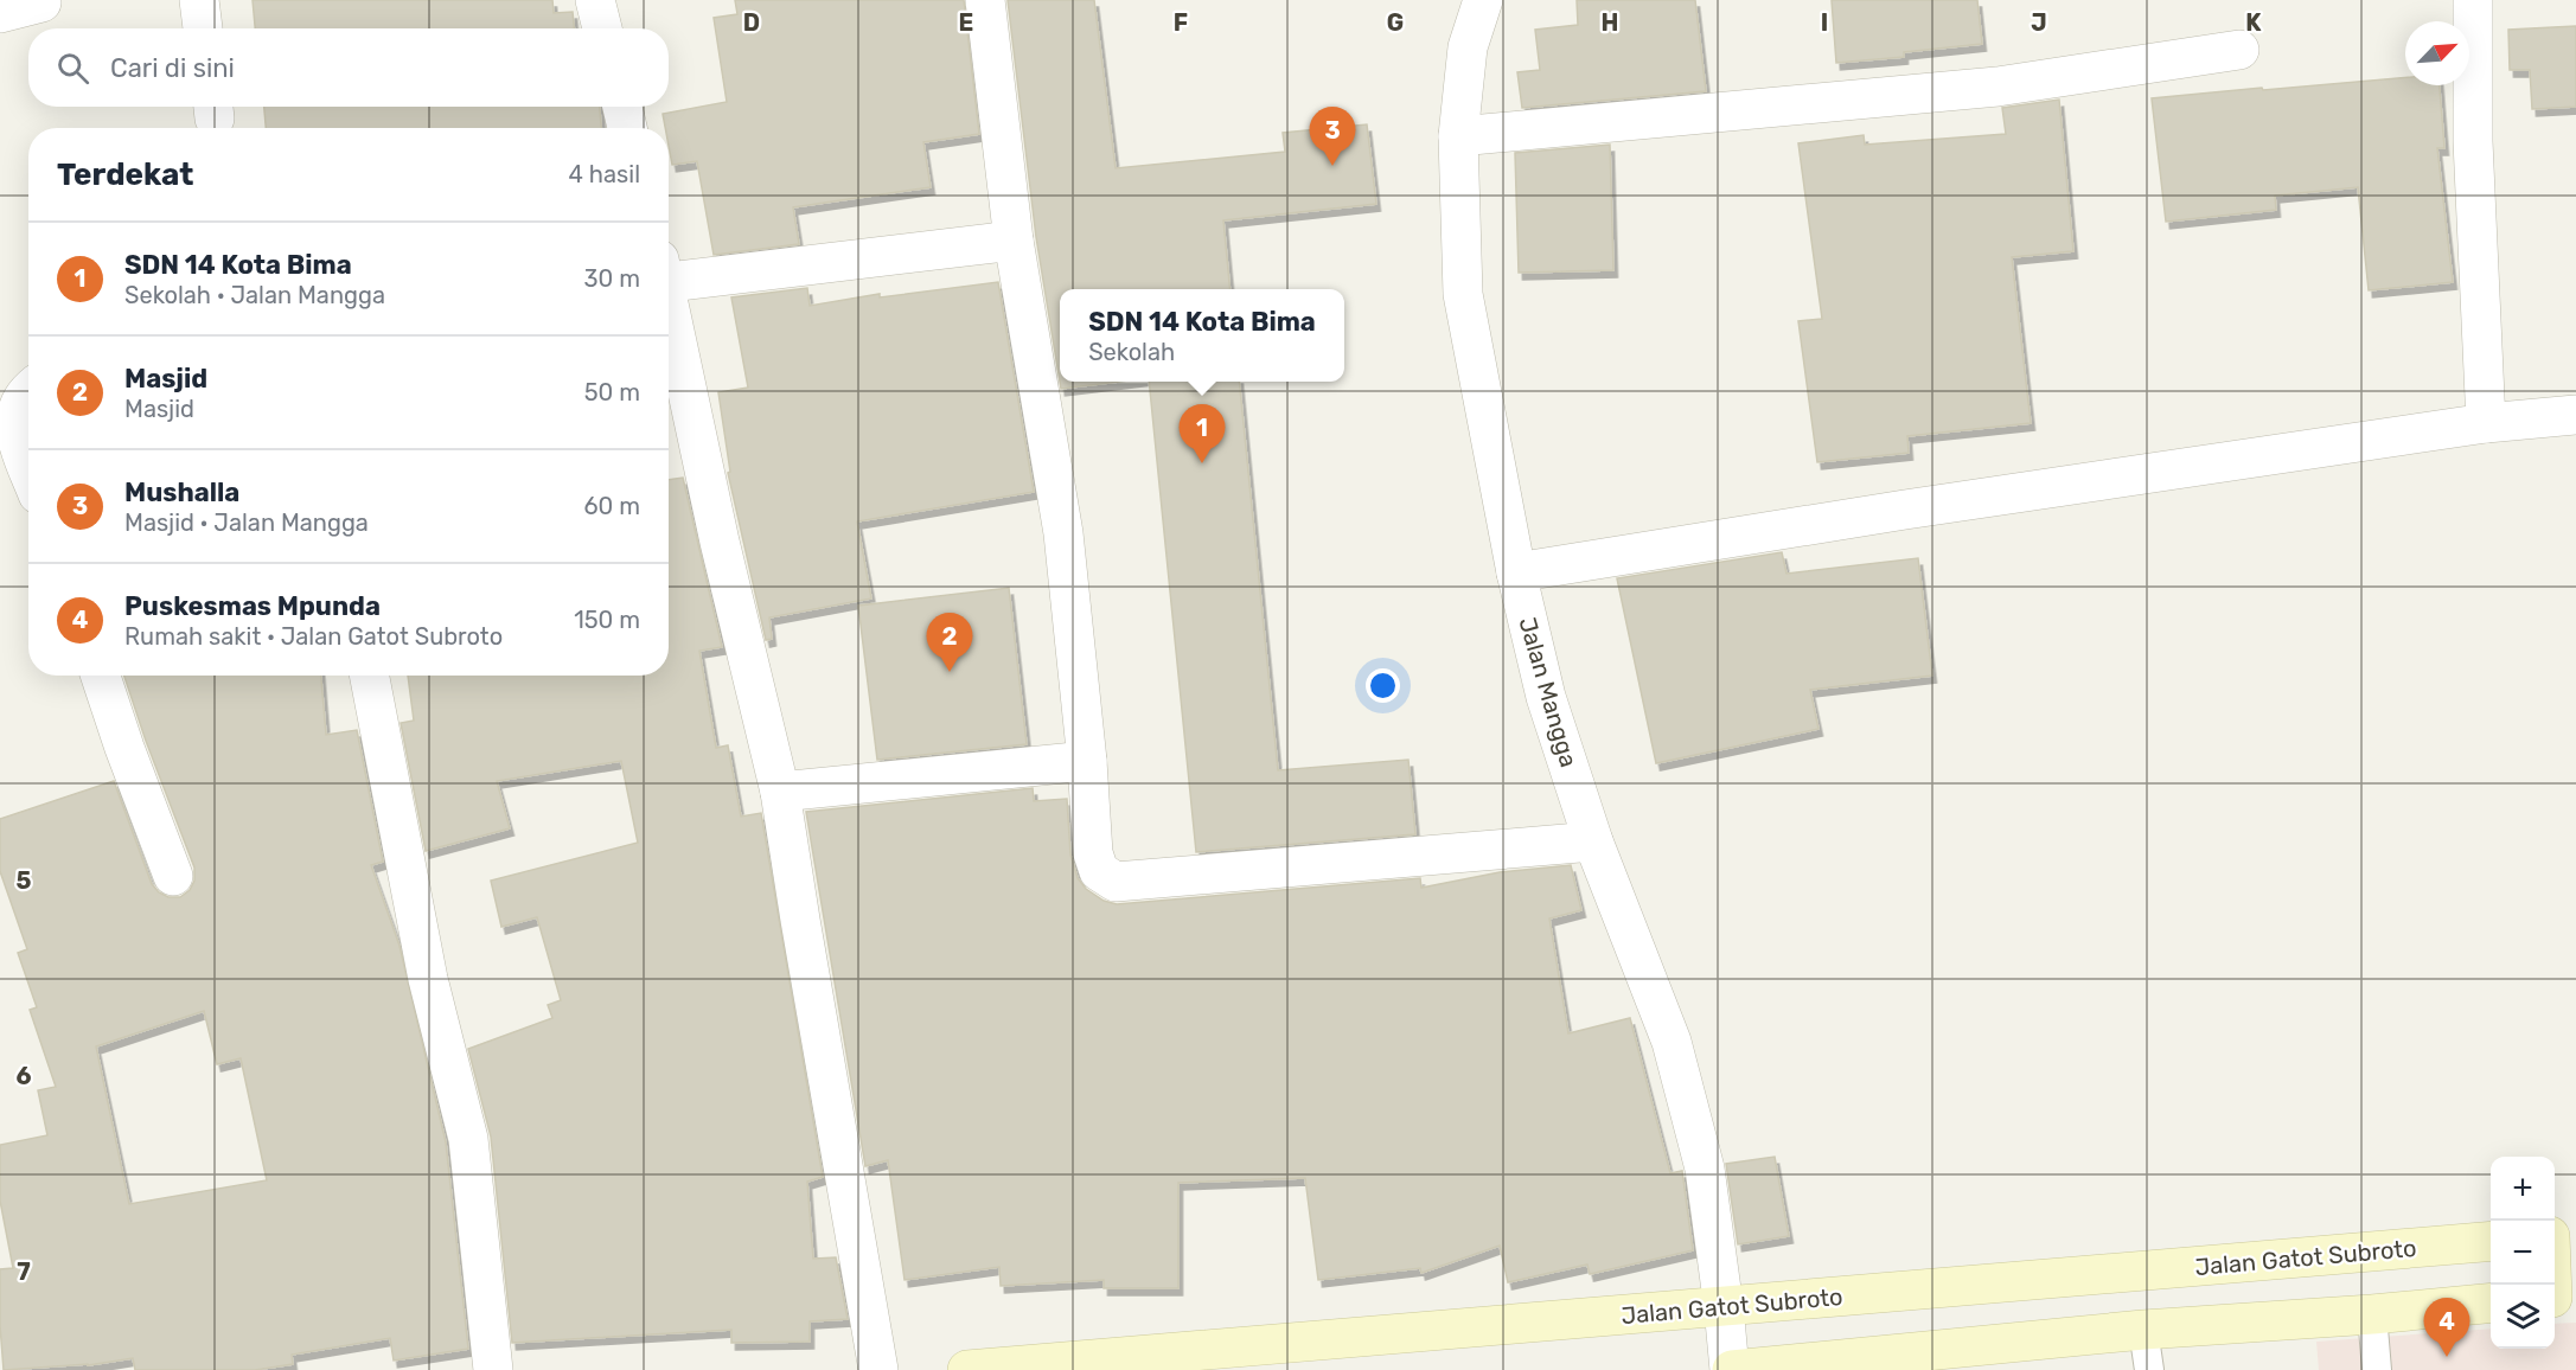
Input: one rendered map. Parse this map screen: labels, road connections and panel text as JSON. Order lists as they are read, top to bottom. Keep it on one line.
{"streets":{"street":["Jalan Mangga","Jalan Gatot Subroto"]},"crossings":[["Jalan Mangga","Jalan Gatot Subroto"]],"north":"top right","page":{"search":"Cari di sini","pins":["3","1","2","4"],"heading":["Terdekat","4 hasil"],"list":[{"mark":"1","name":"SDN 14 Kota Bima","note":"Sekolah · Jalan Mangga","value":"30 m"},{"mark":"2","name":"Masjid","note":"Masjid","value":"50 m"},{"mark":"3","name":"Mushalla","note":"Masjid · Jalan Mangga","value":"60 m"},{"mark":"4","name":"Puskesmas Mpunda","note":"Rumah sakit · Jalan Gatot Subroto","value":"150 m"}],"popup":["SDN 14 Kota Bima","Sekolah"],"map_buttons":["+","−"]},"grid":{"columns":["D","E","F","G","H","I","J","K"],"rows":["5","6","7"]}}
